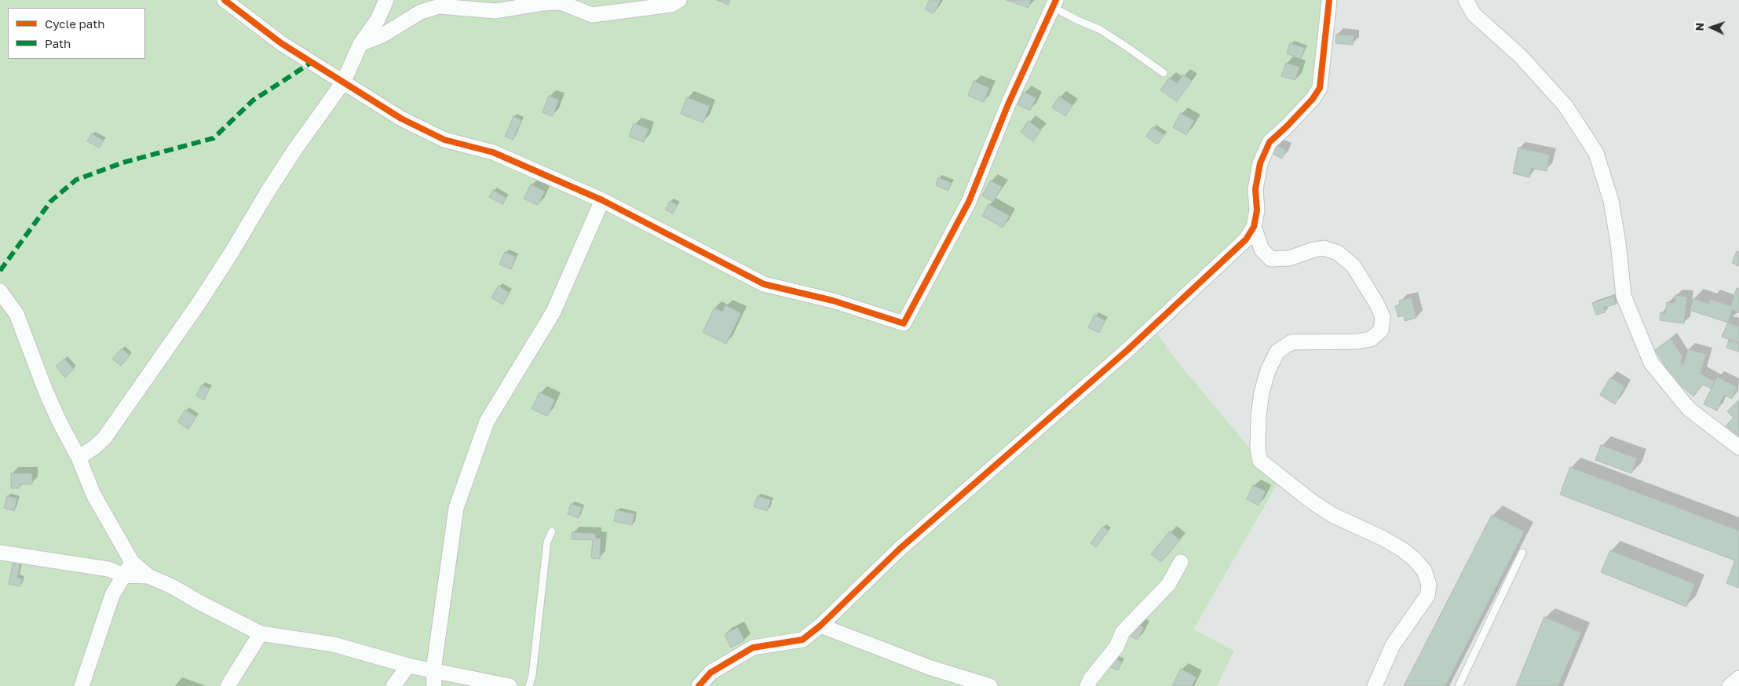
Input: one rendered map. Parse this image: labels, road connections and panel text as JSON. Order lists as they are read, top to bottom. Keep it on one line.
{"legend":["Cycle path","Path"],"north":"left"}
